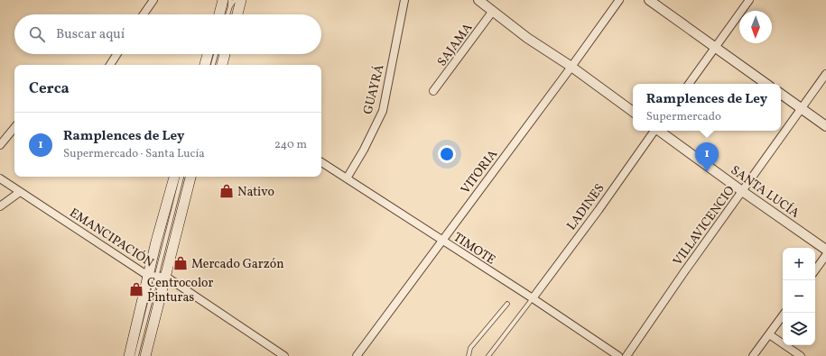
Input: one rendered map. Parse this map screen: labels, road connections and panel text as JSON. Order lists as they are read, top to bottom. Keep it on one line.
{"streets":{"street":["SAJAMA","GUAYRÁ","VITORIA","SANTA LUCÍA","LADINES","VILLAVICENCIO","EMANCIPACIÓN","TIMOTE"]},"crossings":[["GUAYRÁ","TIMOTE"],["VITORIA","TIMOTE"],["SANTA LUCÍA","VILLAVICENCIO"],["LADINES","TIMOTE"]],"places":{"shop":["Nativo","Mercado Garzón","Centrocolor Pinturas"]},"north":"bottom","page":{"search":"Buscar aquí","heading":"Cerca","popup":["Ramplences de Ley","Supermercado"],"list":[{"mark":"1","name":"Ramplences de Ley","note":"Supermercado · Santa Lucía","value":"240 m"}],"pins":"1","map_buttons":["+","−"]}}
